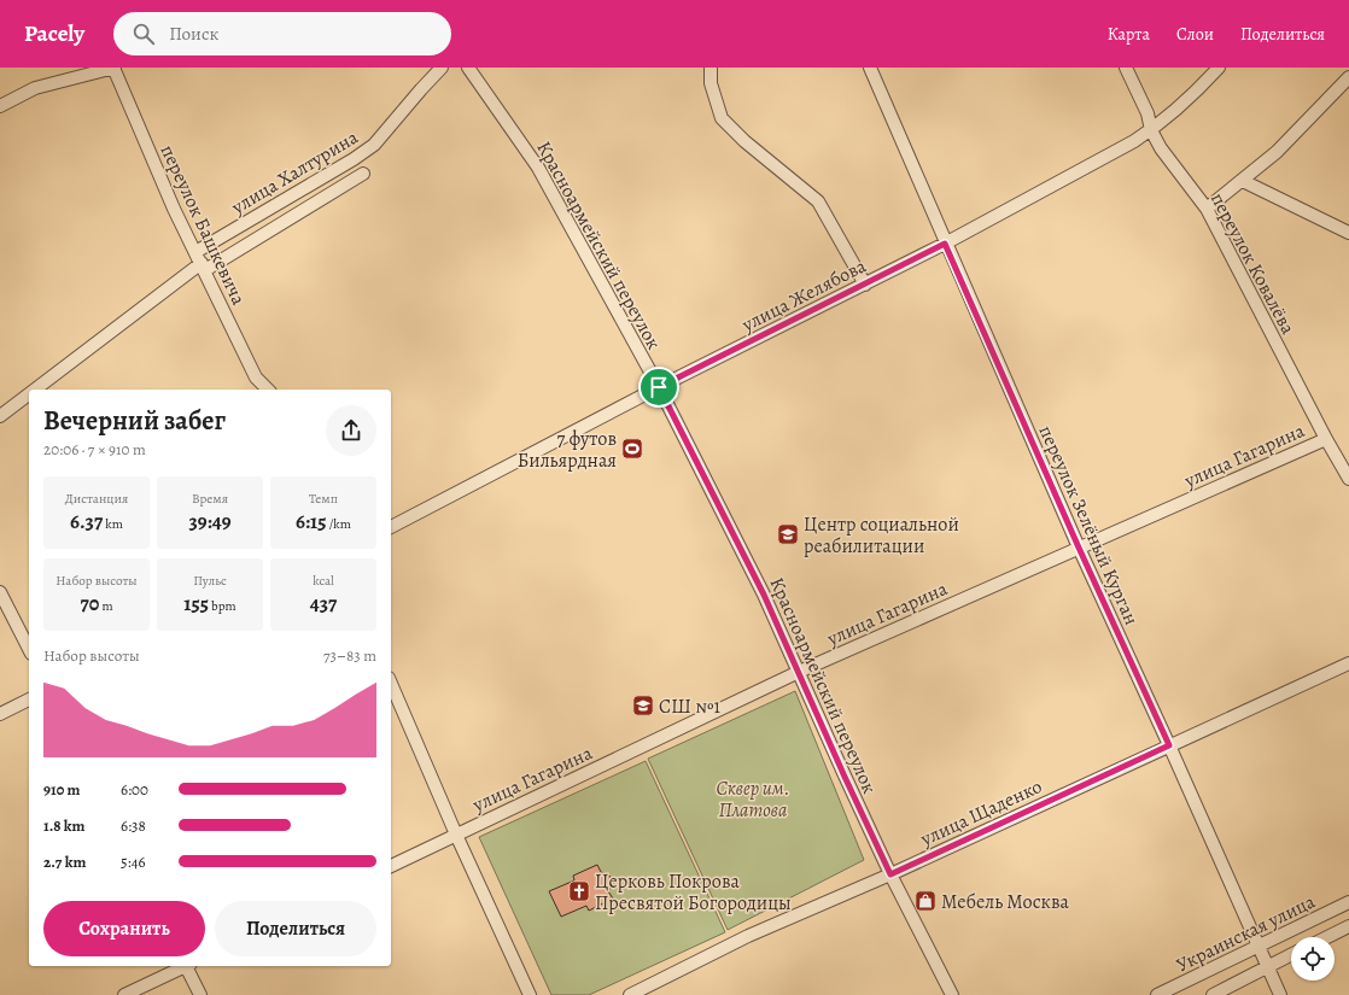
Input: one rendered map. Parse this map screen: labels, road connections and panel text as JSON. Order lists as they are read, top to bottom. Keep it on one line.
{"streets":{"street":["улица Халтурина","переулок Башкевича","Красноармейский переулок","переулок Ковалёва","улица Желябова","улица Гагарина","переулок Зелёный Курган","улица Щаденко","Украинская улица"]},"crossings":[["улица Халтурина","переулок Башкевича"],["Красноармейский переулок","улица Желябова"],["Красноармейский переулок","улица Гагарина"],["Красноармейский переулок","улица Щаденко"],["переулок Ковалёва","улица Желябова"],["переулок Ковалёва","улица Гагарина"],["улица Желябова","переулок Зелёный Курган"],["улица Гагарина","переулок Зелёный Курган"],["переулок Зелёный Курган","улица Щаденко"],["переулок Зелёный Курган","Украинская улица"]],"parks":["Сквер им. Платова"],"places":{"sports":["7 футов Бильярдная"],"school or university":["Центр социальной реабилитации","СШ №1"],"church":["Церковь Покрова Пресвятой Богородицы"],"shop":["Мебель Москва"]},"page":{"header":"Pacely","search":"Поиск","nav":["Карта","Слои","Поделиться"],"heading":["Вечерний забег","20:06 · 7 × 910 m"],"stats":[["Дистанция","6.37 km"],["Время","39:49"],["Темп","6:15 /km"],["Набор высоты","70 m"],["Пульс","155 bpm"],["kcal","437"]],"chart":["Набор высоты","73–83 m"],"list":[{"name":"910 m","note":"6:00"},{"name":"1.8 km","note":"6:38"},{"name":"2.7 km","note":"5:46"}],"buttons":["Сохранить","Поделиться"]}}
